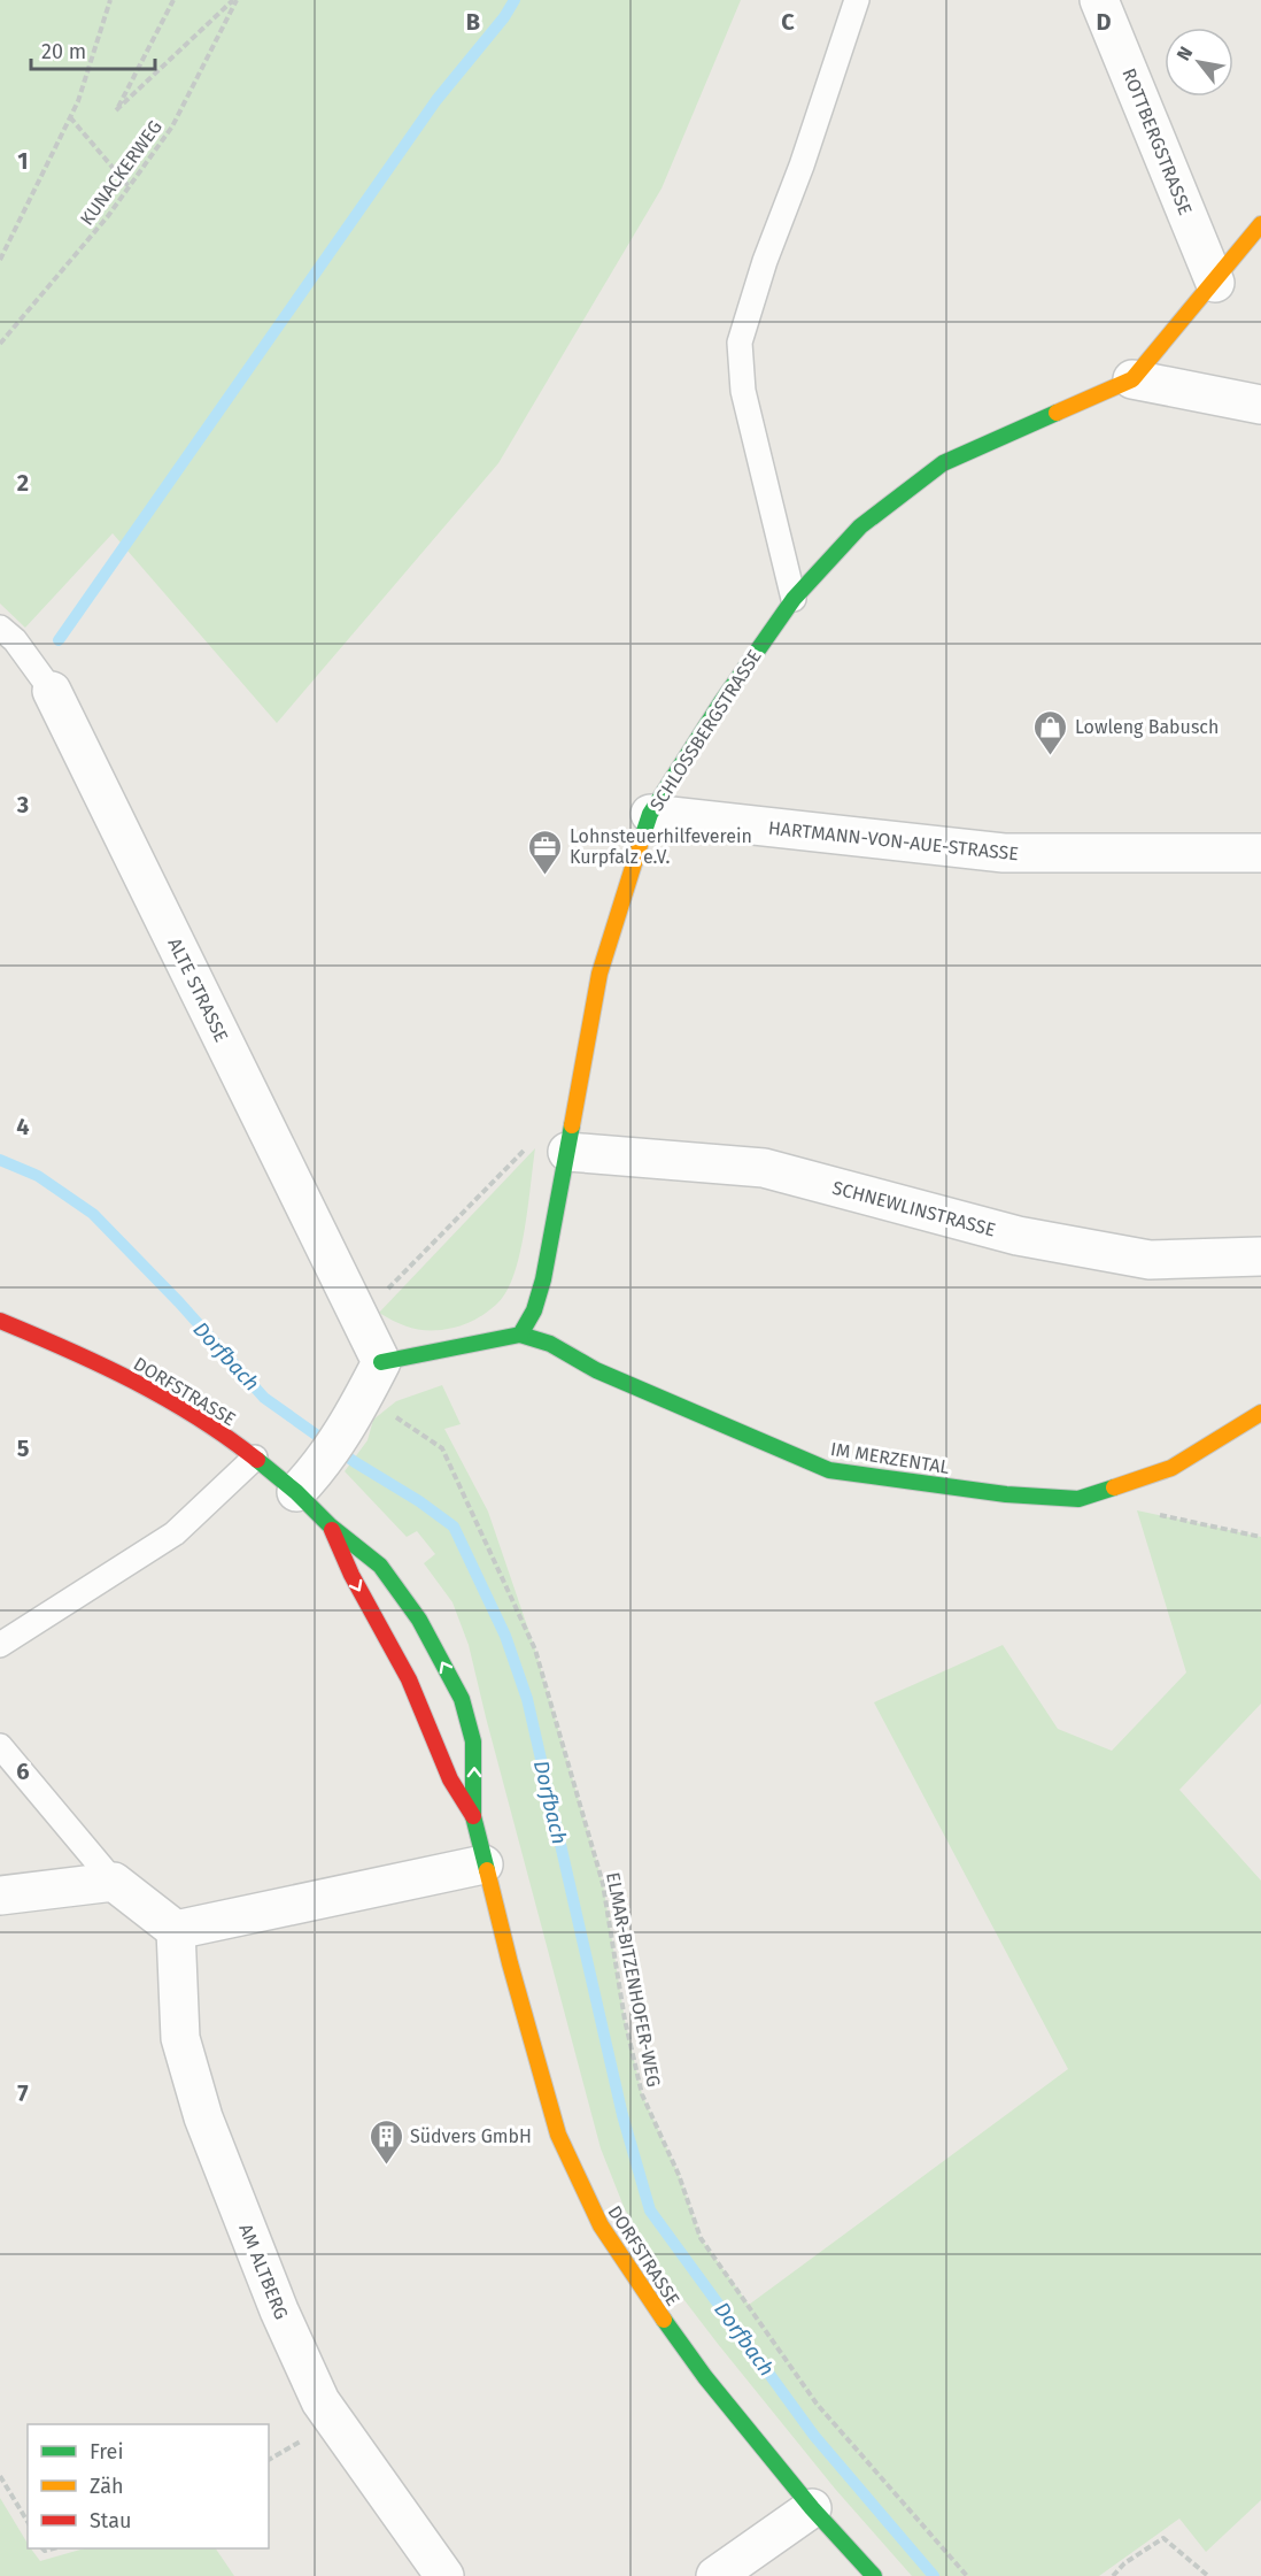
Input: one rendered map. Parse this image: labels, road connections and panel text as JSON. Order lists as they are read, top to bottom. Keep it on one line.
{"streets":{"street":["ROTTBERGSTRASSE","SCHLOSSBERGSTRASSE","HARTMANN-VON-AUE-STRASSE","ALTE STRASSE","SCHNEWLINSTRASSE","DORFSTRASSE","IM MERZENTAL","AM ALTBERG"],"path":["KUNACKERWEG","ELMAR-BITZENHOFER-WEG"]},"crossings":[["ROTTBERGSTRASSE","SCHLOSSBERGSTRASSE"],["SCHLOSSBERGSTRASSE","HARTMANN-VON-AUE-STRASSE"],["SCHLOSSBERGSTRASSE","SCHNEWLINSTRASSE"],["SCHLOSSBERGSTRASSE","IM MERZENTAL"]],"water":["Dorfbach"],"places":{"shop":["Lowleng Babusch"],"office":["Lohnsteuerhilfeverein Kurpfalz e.V."],"building":["Südvers GmbH"]},"legend":["Frei","Zäh","Stau"],"scale_bar":"20 m","north":"top left","grid":{"columns":["B","C","D"],"rows":["1","2","3","4","5","6","7"]}}
